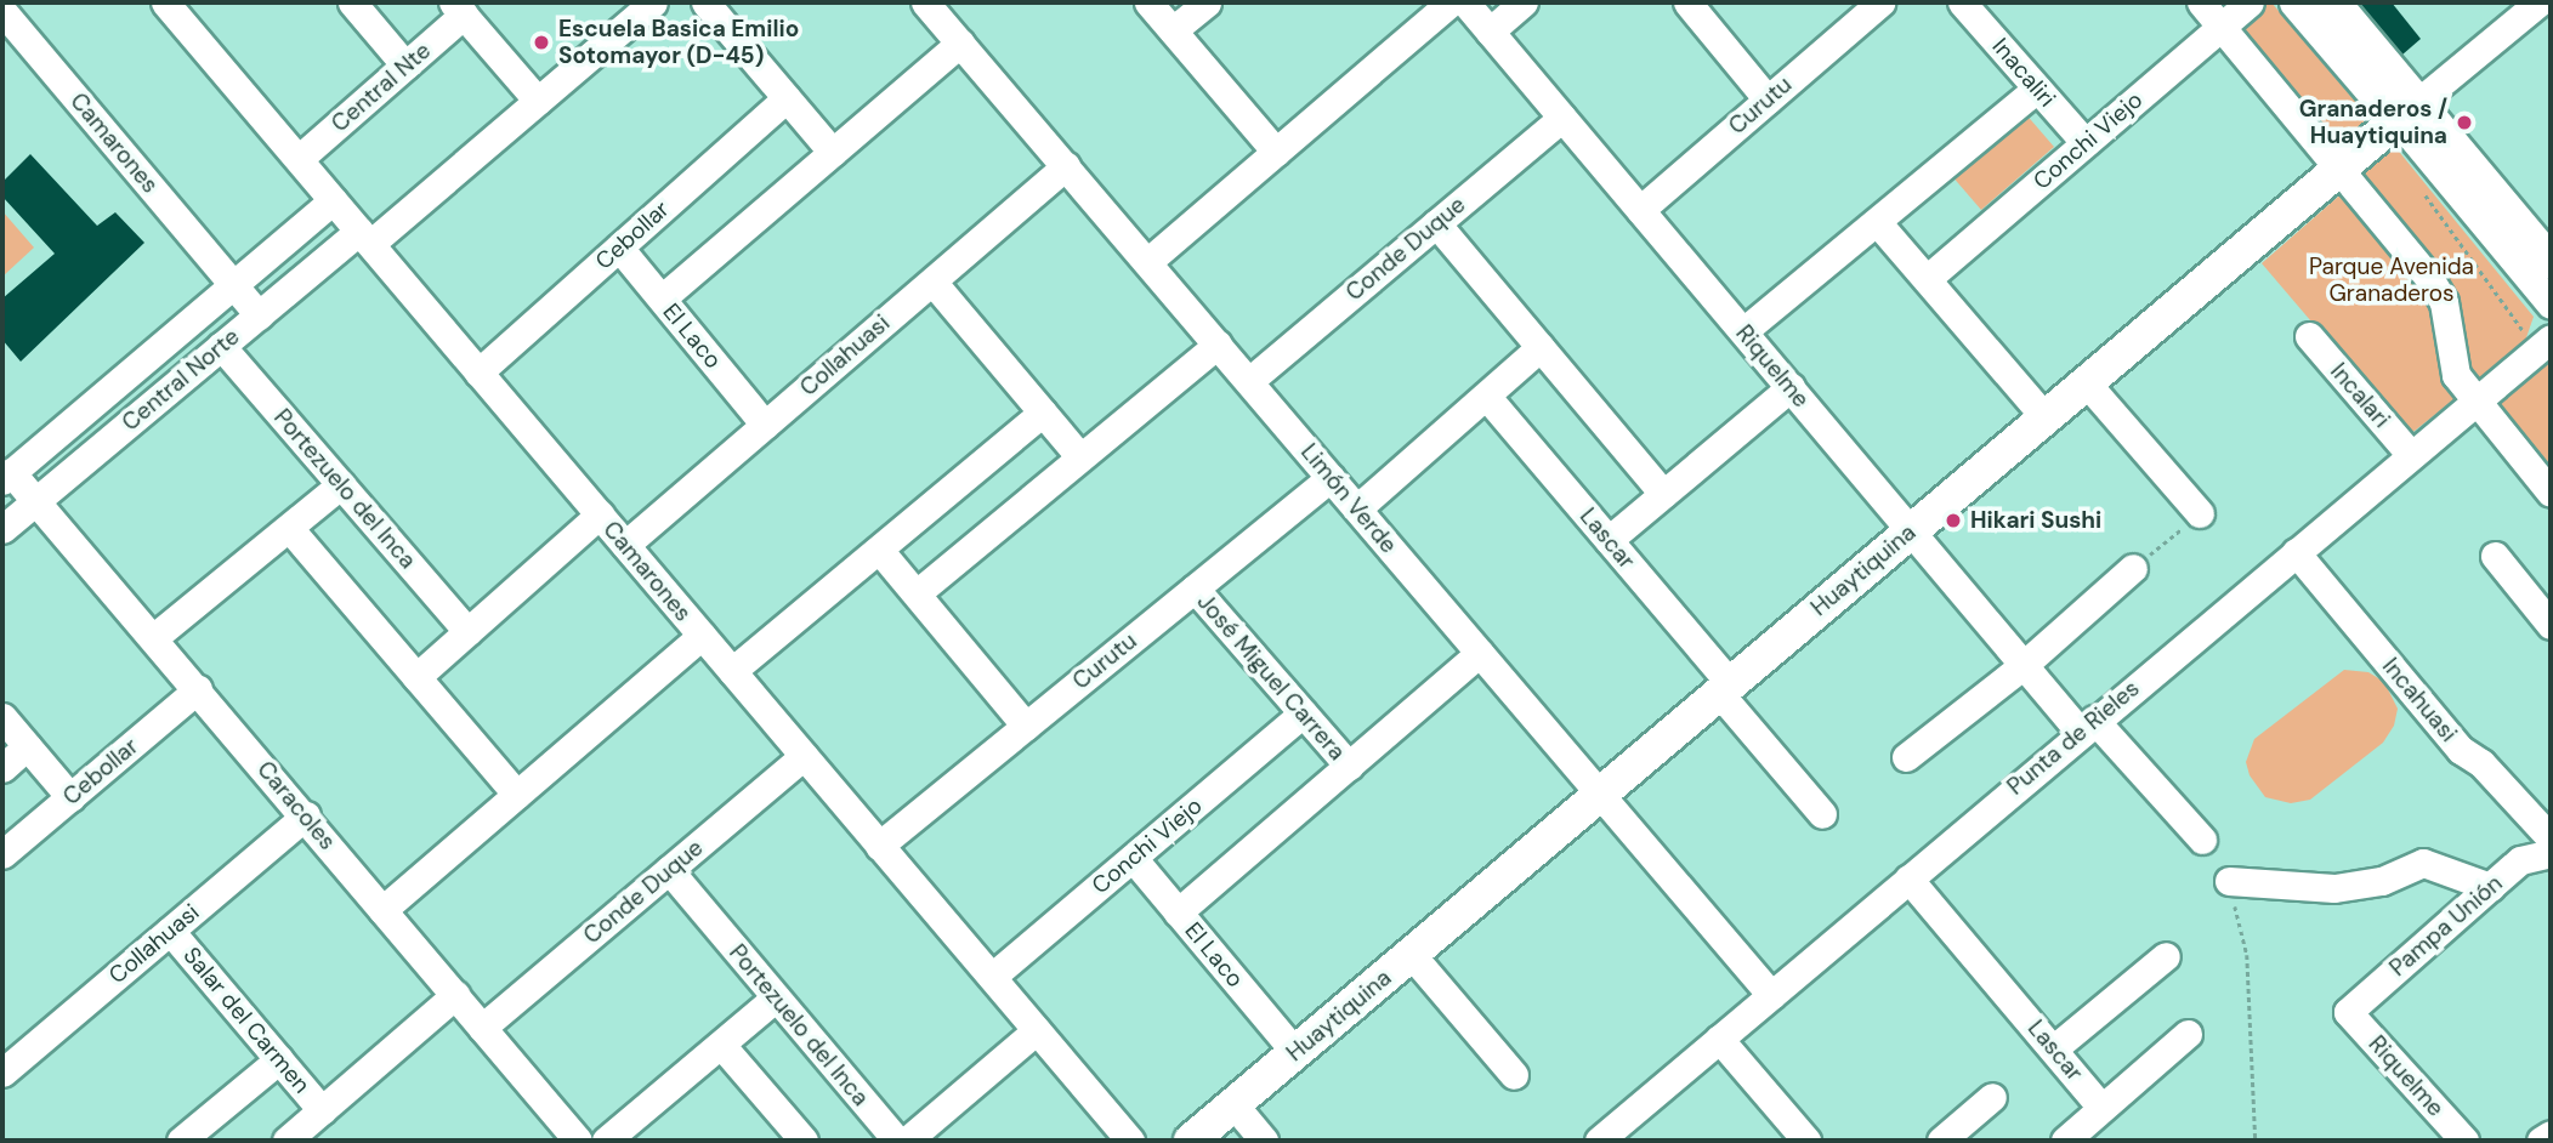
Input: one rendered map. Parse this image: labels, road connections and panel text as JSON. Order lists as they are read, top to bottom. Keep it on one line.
{"streets":{"main road":["Huaytiquina"],"street":["Inacaliri","Central Nte","Curutu","Conchi Viejo","Camarones","Cebollar","Conde Duque","El Laco","Collahuasi","Riquelme","Central Norte","Incalari","Portezuelo del Inca","Limón Verde","Lascar","José Miguel Carrera","Incahuasi","Punta de Rieles","Caracoles","Pampa Unión","Salar del Carmen"]},"crossings":[["Inacaliri","Conchi Viejo"],["Central Nte","Camarones"],["Curutu","Camarones"],["Curutu","Riquelme"],["Curutu","Limón Verde"],["Curutu","José Miguel Carrera"],["Conchi Viejo","Camarones"],["Conchi Viejo","El Laco"],["Conchi Viejo","José Miguel Carrera"],["Camarones","Cebollar"],["Camarones","Conde Duque"],["Camarones","Collahuasi"],["Camarones","Central Norte"],["Cebollar","El Laco"],["Cebollar","Caracoles"],["Conde Duque","Riquelme"],["Conde Duque","Portezuelo del Inca"],["Conde Duque","Limón Verde"],["Conde Duque","Caracoles"],["El Laco","Collahuasi"],["El Laco","Huaytiquina"],["Collahuasi","Limón Verde"],["Collahuasi","Caracoles"],["Collahuasi","Salar del Carmen"],["Riquelme","Huaytiquina"],["Riquelme","Punta de Rieles"],["Riquelme","Pampa Unión"],["Central Norte","Portezuelo del Inca"],["Central Norte","Caracoles"],["Incalari","Punta de Rieles"],["Limón Verde","Huaytiquina"],["Limón Verde","Punta de Rieles"],["Lascar","Huaytiquina"],["Lascar","Punta de Rieles"],["Incahuasi","Punta de Rieles"],["Incahuasi","Pampa Unión"]],"parks":["Parque Avenida Granaderos"],"places":["Escuela Basica Emilio Sotomayor (D-45)","Granaderos / Huaytiquina","Hikari Sushi"]}
